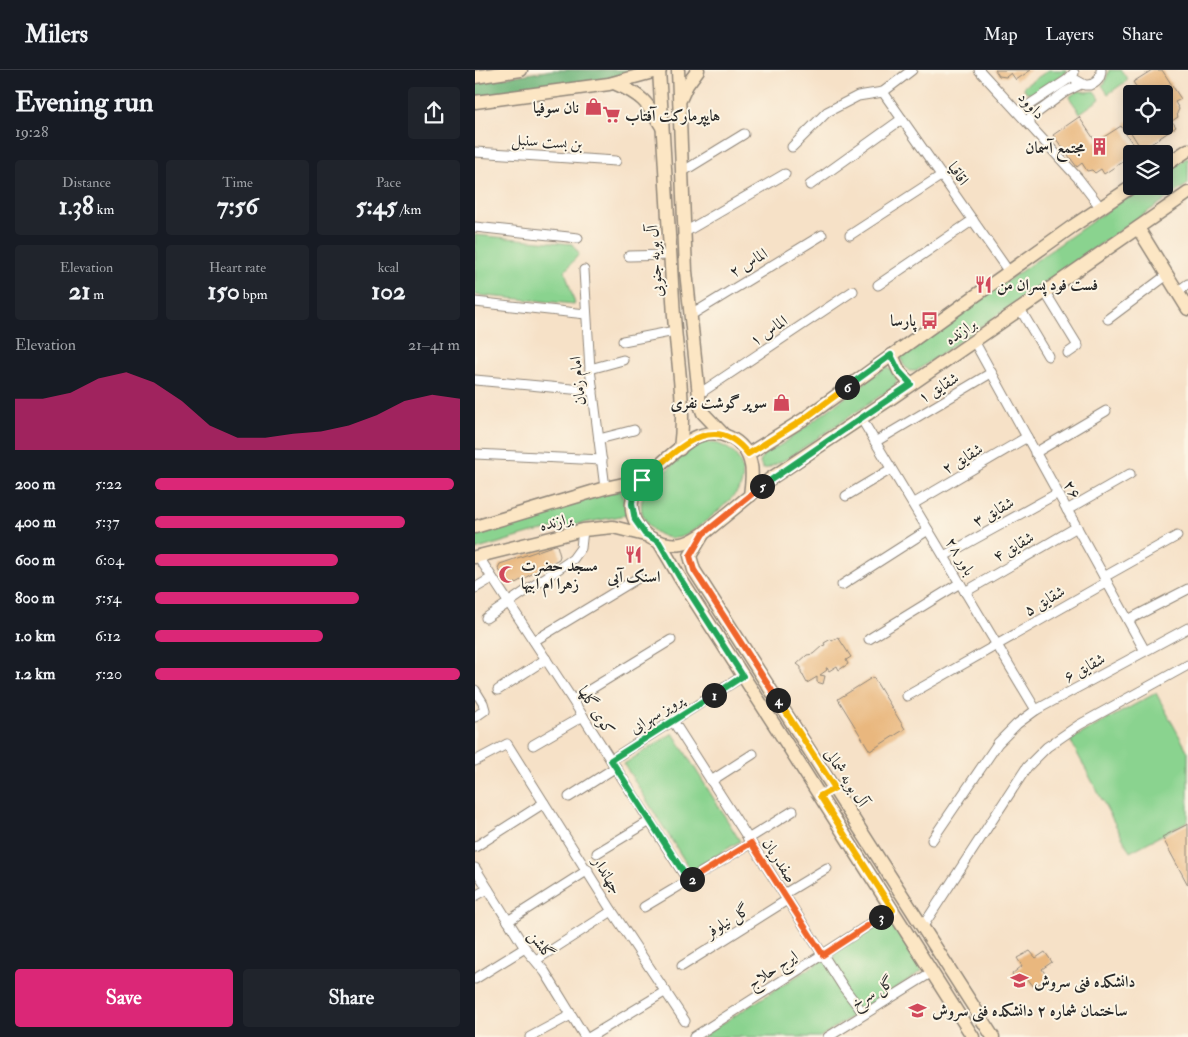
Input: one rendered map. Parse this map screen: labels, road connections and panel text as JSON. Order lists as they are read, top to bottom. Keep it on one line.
{"streets":{"main road":["آل بویه جنوبی","برازنده","آل بویه شمالی"],"street":["داوود","بن بست سنبل","اقاقیا","الماس ۲","الماس ۱","امام زمان","شقایق ۱","شقایق ۲","۲۶","شقایق ۳","شقایق ۴","باور ۲۸","شقایق ۵","شقایق ۶","کوی گلها","پرویز سهرابی","صفدریان","جهاندار","گل نیلوفر","گلشن","ایرج حلاج","گل سرخ"]},"crossings":[["داوود","برازنده"],["اقاقیا","برازنده"],["آل بویه جنوبی","الماس ۲"],["آل بویه جنوبی","الماس ۱"],["آل بویه جنوبی","برازنده"],["آل بویه جنوبی","آل بویه شمالی"],["برازنده","امام زمان"],["برازنده","۲۶"],["برازنده","باور ۲۸"],["برازنده","کوی گلها"],["برازنده","آل بویه شمالی"],["شقایق ۱","۲۶"],["شقایق ۱","باور ۲۸"],["شقایق ۲","۲۶"],["شقایق ۲","باور ۲۸"],["۲۶","شقایق ۳"],["۲۶","شقایق ۴"],["۲۶","شقایق ۵"],["۲۶","شقایق ۶"],["شقایق ۳","باور ۲۸"],["شقایق ۴","باور ۲۸"],["باور ۲۸","شقایق ۵"],["باور ۲۸","شقایق ۶"],["کوی گلها","پرویز سهرابی"],["پرویز سهرابی","آل بویه شمالی"],["پرویز سهرابی","صفدریان"],["آل بویه شمالی","ایرج حلاج"],["آل بویه شمالی","گل سرخ"],["صفدریان","گل نیلوفر"],["صفدریان","ایرج حلاج"],["صفدریان","گل سرخ"]],"places":{"shop":["نان سوفیا","سوپر گوشت نفری"],"supermarket":["هایپرمارکت آفتاب"],"building":["مجتمع آسمان"],"restaurant":["فست فود پسران من","اسنک آبی"],"bus stop":["پارسا"],"mosque":["مسجد حضرت زهرا ام ابیها"],"school or university":["دانشکده فنی سروش","ساختمان شماره ۲ دانشکده فنی سروش"]},"page":{"header":"Milers","nav":["Map","Layers","Share"],"heading":["Evening run","19:28"],"stats":[["Distance","1.38 km"],["Time","7:56"],["Pace","5:45 /km"],["Elevation","21 m"],["Heart rate","150 bpm"],["kcal","102"]],"chart":["Elevation","21–41 m"],"pins":["6","5","1","4","2","3"],"list":[{"name":"200 m","note":"5:22"},{"name":"400 m","note":"5:37"},{"name":"600 m","note":"6:04"},{"name":"800 m","note":"5:54"},{"name":"1.0 km","note":"6:12"},{"name":"1.2 km","note":"5:20"}],"buttons":["Save","Share"]}}
